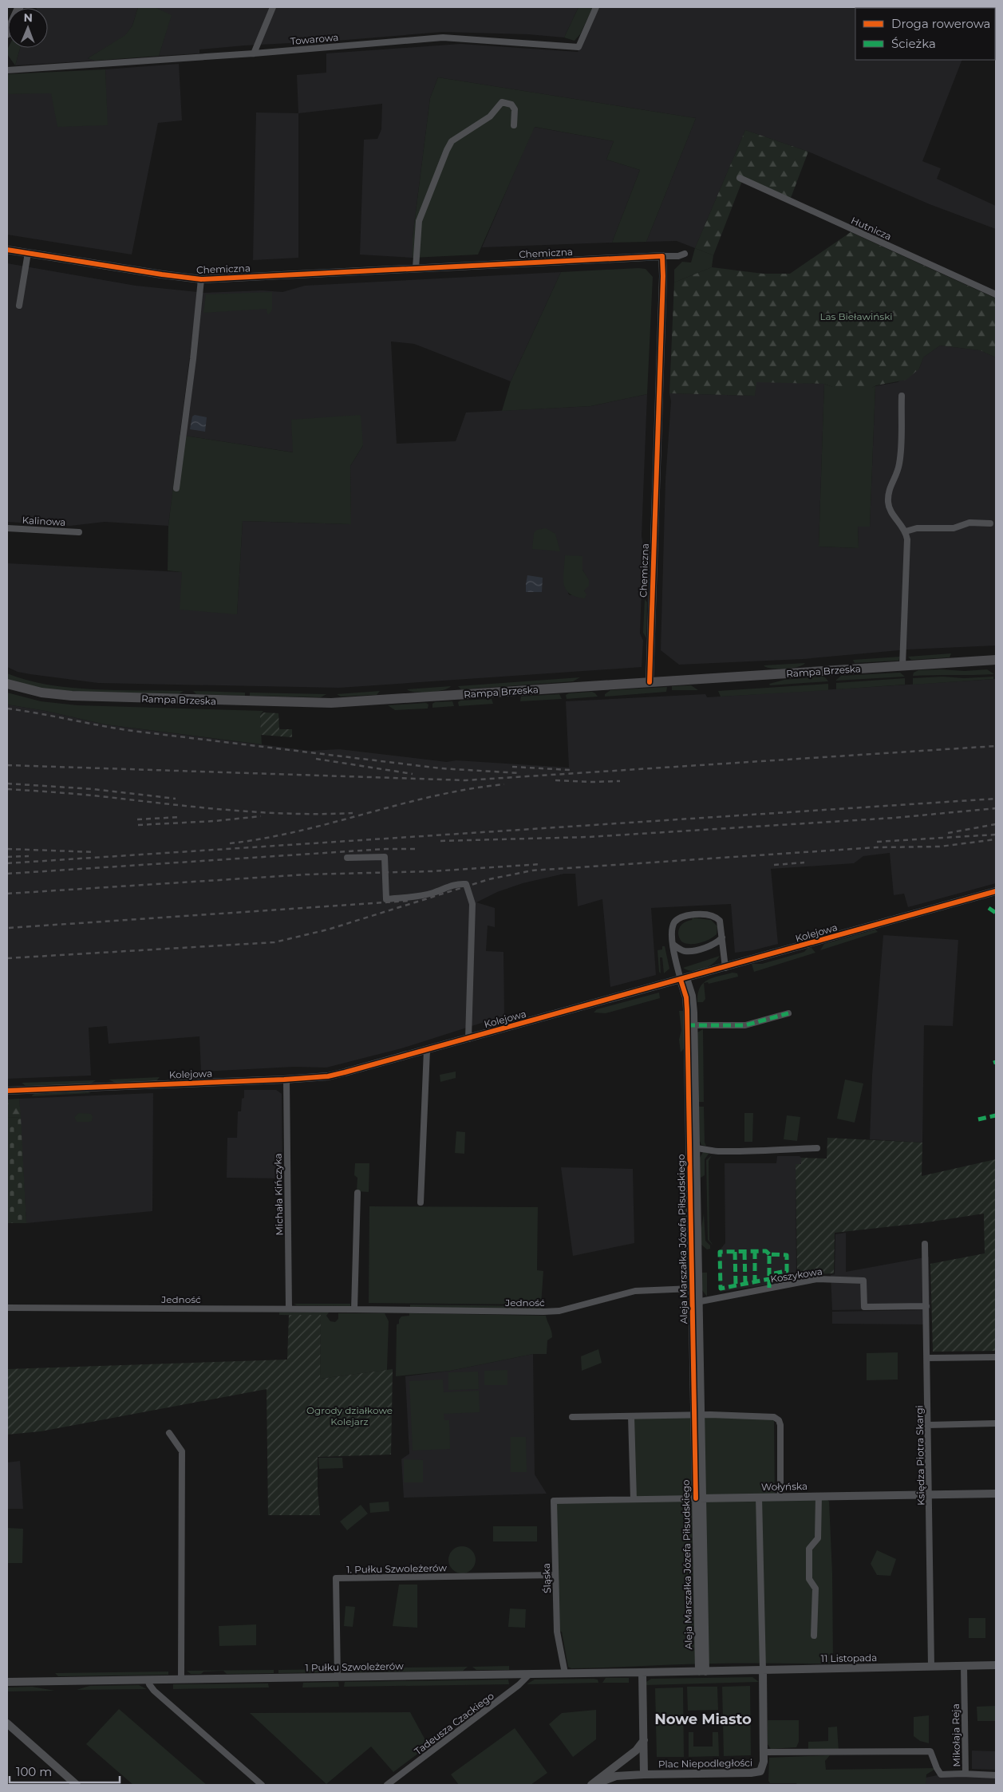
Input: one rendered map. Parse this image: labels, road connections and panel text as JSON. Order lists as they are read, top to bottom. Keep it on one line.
{"streets":{"highway":["Rampa Brzeska"],"street":["Towarowa","Hutnicza","Chemiczna","Kalinowa","Kolejowa","Michała Kińczyka","Aleja Marszałka Józefa Piłsudskiego","Koszykowa","Jedność","Księdza Piotra Skargi","Wołyńska","1. Pułku Szwoleżerów","Śląska","11 Listopada","1 Pułku Szwoleżerów","Tadeusza Czackiego","Mikołaja Reja","Plac Niepodległości"]},"crossings":[["Chemiczna","Rampa Brzeska"],["Kolejowa","Michała Kińczyka"],["Kolejowa","Aleja Marszałka Józefa Piłsudskiego"],["Michała Kińczyka","Jedność"],["Aleja Marszałka Józefa Piłsudskiego","Koszykowa"],["Aleja Marszałka Józefa Piłsudskiego","Jedność"],["Aleja Marszałka Józefa Piłsudskiego","Wołyńska"],["Aleja Marszałka Józefa Piłsudskiego","11 Listopada"],["Aleja Marszałka Józefa Piłsudskiego","1 Pułku Szwoleżerów"],["Koszykowa","Księdza Piotra Skargi"],["Księdza Piotra Skargi","Wołyńska"],["Księdza Piotra Skargi","11 Listopada"],["Wołyńska","Śląska"],["1. Pułku Szwoleżerów","Śląska"],["1. Pułku Szwoleżerów","1 Pułku Szwoleżerów"],["Śląska","1 Pułku Szwoleżerów"],["11 Listopada","1 Pułku Szwoleżerów"],["11 Listopada","Mikołaja Reja"],["11 Listopada","Plac Niepodległości"],["1 Pułku Szwoleżerów","Tadeusza Czackiego"],["1 Pułku Szwoleżerów","Plac Niepodległości"]],"districts":["Nowe Miasto"],"parks":["Las Bieławiński","Ogrody działkowe Kolejarz"],"legend":["Droga rowerowa","Ścieżka"],"scale_bar":"100 m","north":"top"}
